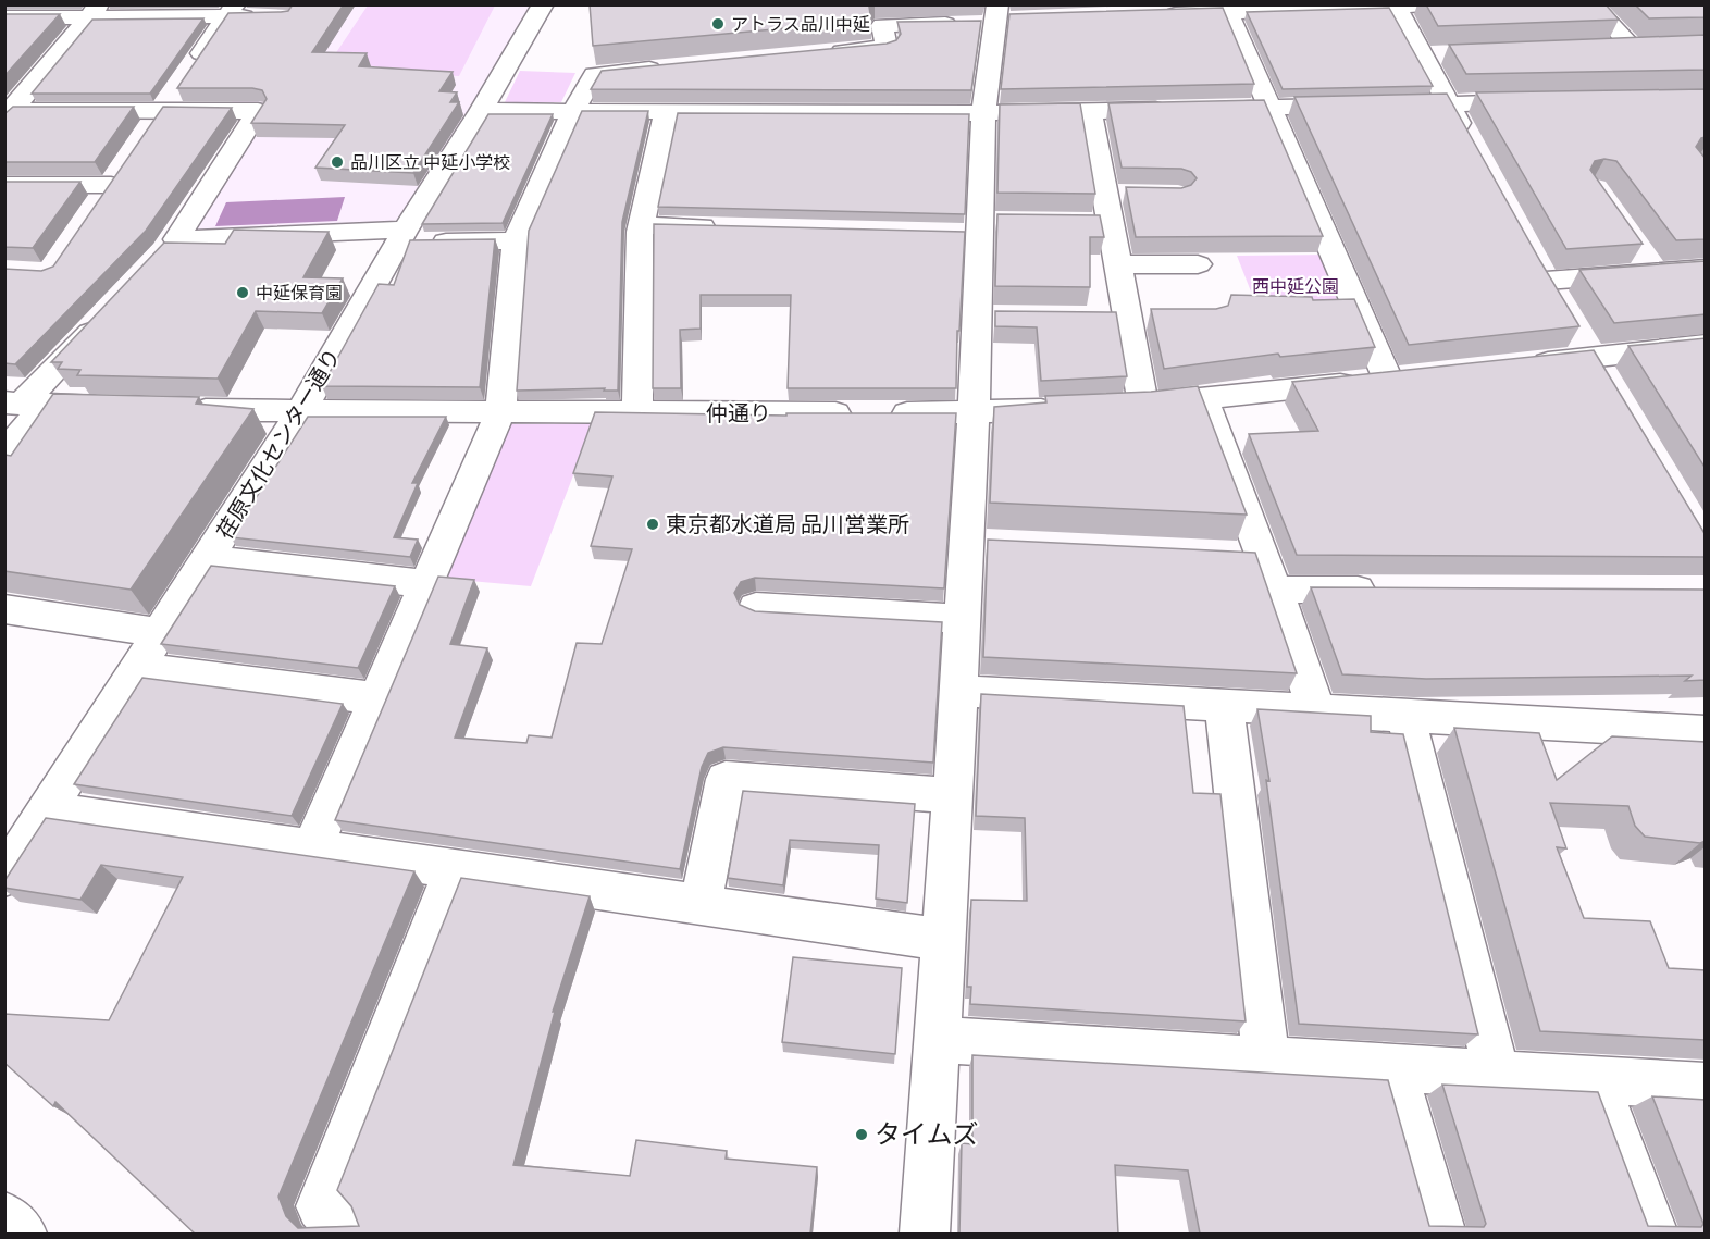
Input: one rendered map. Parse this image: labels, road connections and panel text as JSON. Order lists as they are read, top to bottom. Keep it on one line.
{"streets":{"street":["仲通り","荏原文化センター通り"]},"crossings":[["仲通り","荏原文化センター通り"]],"parks":["西中延公園"],"places":["アトラス品川中延","品川区立 中延小学校","中延保育園","東京都水道局 品川営業所","タイムズ"]}
